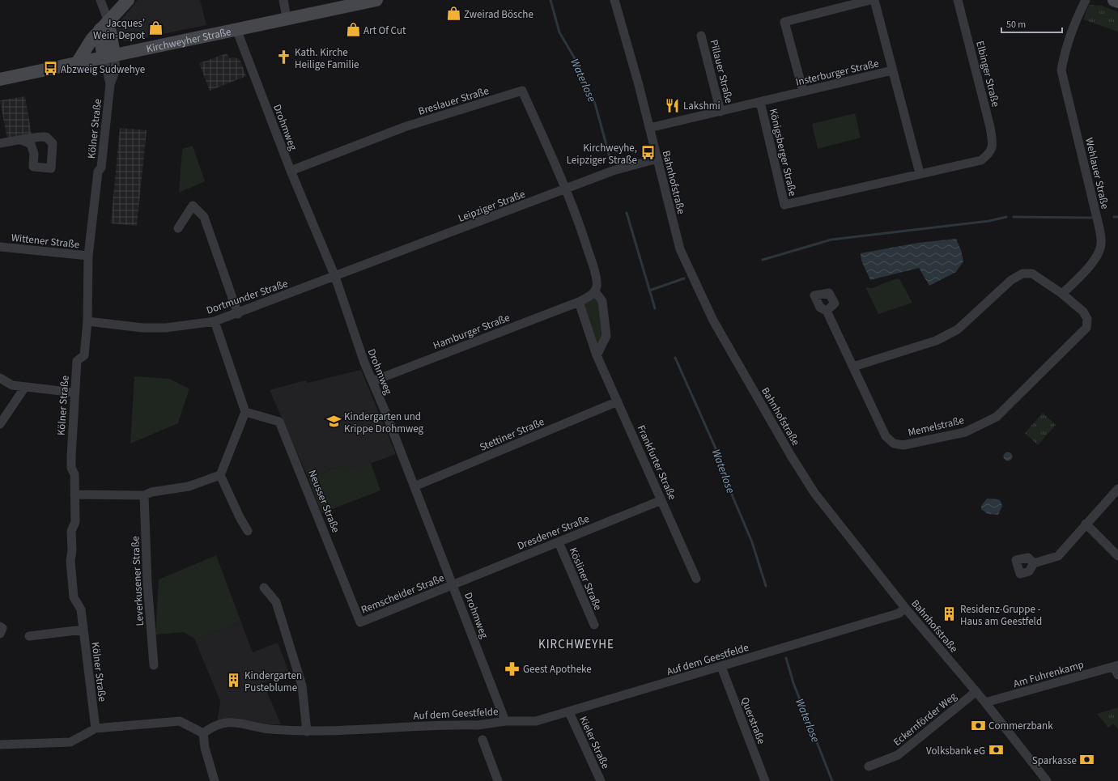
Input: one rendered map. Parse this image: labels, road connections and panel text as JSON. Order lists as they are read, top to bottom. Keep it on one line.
{"streets":{"main road":["Kirchweyher Straße"],"street":["Pillauer Straße","Insterburger Straße","Elbinger Straße","Breslauer Straße","Drohmweg","Kölner Straße","Königsberger Straße","Wehlauer Straße","Bahnhofstraße","Leipziger Straße","Wittener Straße","Dortmunder Straße","Hamburger Straße","Memelstraße","Stettiner Straße","Frankfurter Straße","Neusser Straße","Dresdener Straße","Kösliner Straße","Leverkusener Straße","Remscheider Straße","Auf dem Geestfelde","Am Fuhrenkamp","Eckernförder Weg","Querstraße","Kieler Straße"]},"crossings":[["Kirchweyher Straße","Drohmweg"],["Kirchweyher Straße","Kölner Straße"],["Pillauer Straße","Königsberger Straße"],["Insterburger Straße","Königsberger Straße"],["Elbinger Straße","Königsberger Straße"],["Breslauer Straße","Drohmweg"],["Breslauer Straße","Leipziger Straße"],["Drohmweg","Leipziger Straße"],["Drohmweg","Dortmunder Straße"],["Drohmweg","Hamburger Straße"],["Drohmweg","Stettiner Straße"],["Drohmweg","Dresdener Straße"],["Drohmweg","Remscheider Straße"],["Drohmweg","Auf dem Geestfelde"],["Kölner Straße","Wittener Straße"],["Kölner Straße","Dortmunder Straße"],["Königsberger Straße","Bahnhofstraße"],["Wehlauer Straße","Memelstraße"],["Bahnhofstraße","Leipziger Straße"],["Bahnhofstraße","Auf dem Geestfelde"],["Bahnhofstraße","Am Fuhrenkamp"],["Bahnhofstraße","Eckernförder Weg"],["Leipziger Straße","Dortmunder Straße"],["Hamburger Straße","Frankfurter Straße"],["Stettiner Straße","Frankfurter Straße"],["Frankfurter Straße","Dresdener Straße"],["Neusser Straße","Remscheider Straße"],["Dresdener Straße","Kösliner Straße"],["Dresdener Straße","Remscheider Straße"],["Auf dem Geestfelde","Querstraße"],["Auf dem Geestfelde","Kieler Straße"]],"districts":["KIRCHWEYHE"],"water":["Waterlose"],"places":{"shop":["Zweirad Bösche","Jacques’ Wein-Depot","Art Of Cut"],"church":["Kath. Kirche Heilige Familie"],"bus stop":["Abzweig Sudwehye","Kirchweyhe, Leipziger Straße"],"restaurant":["Lakshmi"],"school or university":["Kindergarten und Krippe Drohmweg"],"building":["Residenz-Gruppe - Haus am Geestfeld","Kindergarten Pusteblume"],"pharmacy":["Geest Apotheke"],"bank":["Commerzbank","Volksbank eG","Sparkasse"]},"scale_bar":"50 m"}
